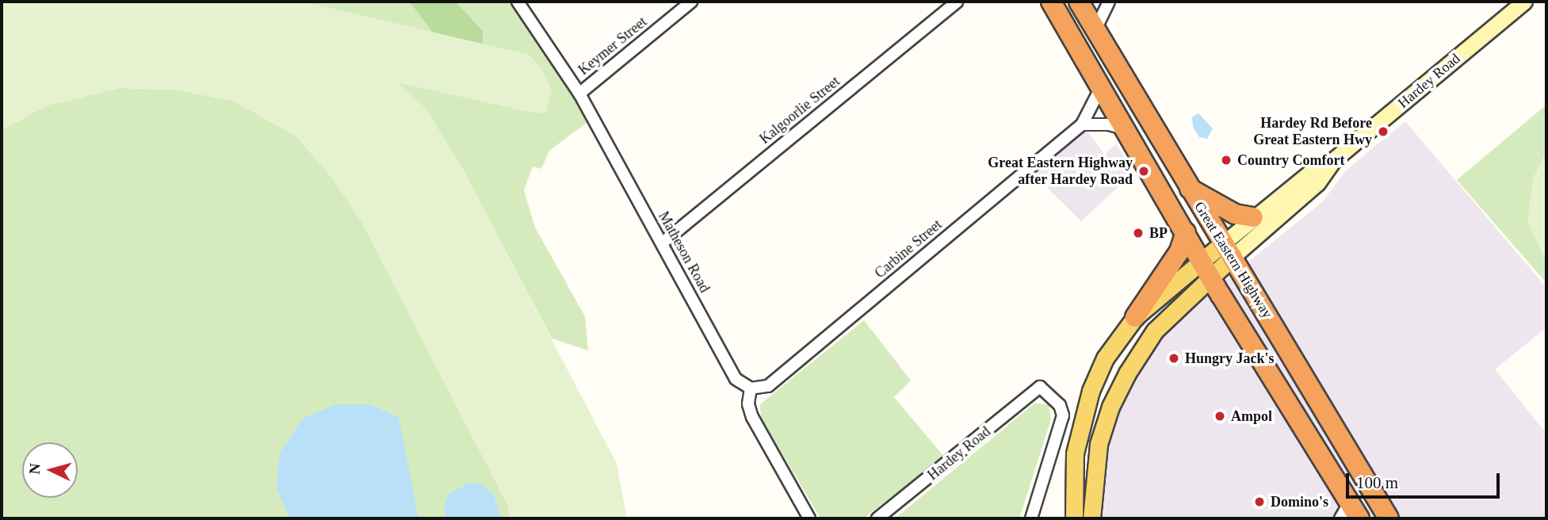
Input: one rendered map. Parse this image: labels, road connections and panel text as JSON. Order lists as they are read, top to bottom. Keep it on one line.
{"streets":{"highway":["Great Eastern Highway"],"main road":["Hardey Road"],"street":["Keymer Street","Kalgoorlie Street","Carbine Street","Matheson Road"]},"crossings":[["Keymer Street","Matheson Road"],["Hardey Road","Great Eastern Highway"],["Kalgoorlie Street","Matheson Road"],["Carbine Street","Matheson Road"],["Carbine Street","Great Eastern Highway"]],"places":["Hardey Rd Before Great Eastern Hwy","Country Comfort","Great Eastern Highway after Hardey Road","BP","Hungry Jack's","Ampol","Domino's"],"scale_bar":"100 m","north":"left"}
